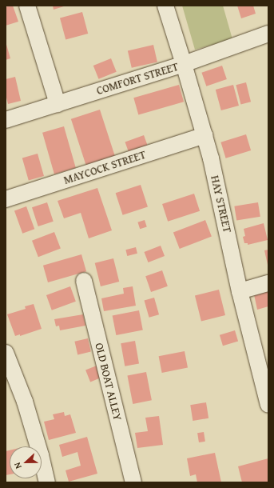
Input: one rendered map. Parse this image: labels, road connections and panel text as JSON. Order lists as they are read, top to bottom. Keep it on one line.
{"streets":{"street":["COMFORT STREET","MAYCOCK STREET","HAY STREET","OLD BOAT ALLEY"]},"crossings":[["COMFORT STREET","HAY STREET"],["MAYCOCK STREET","HAY STREET"]],"north":"left"}
